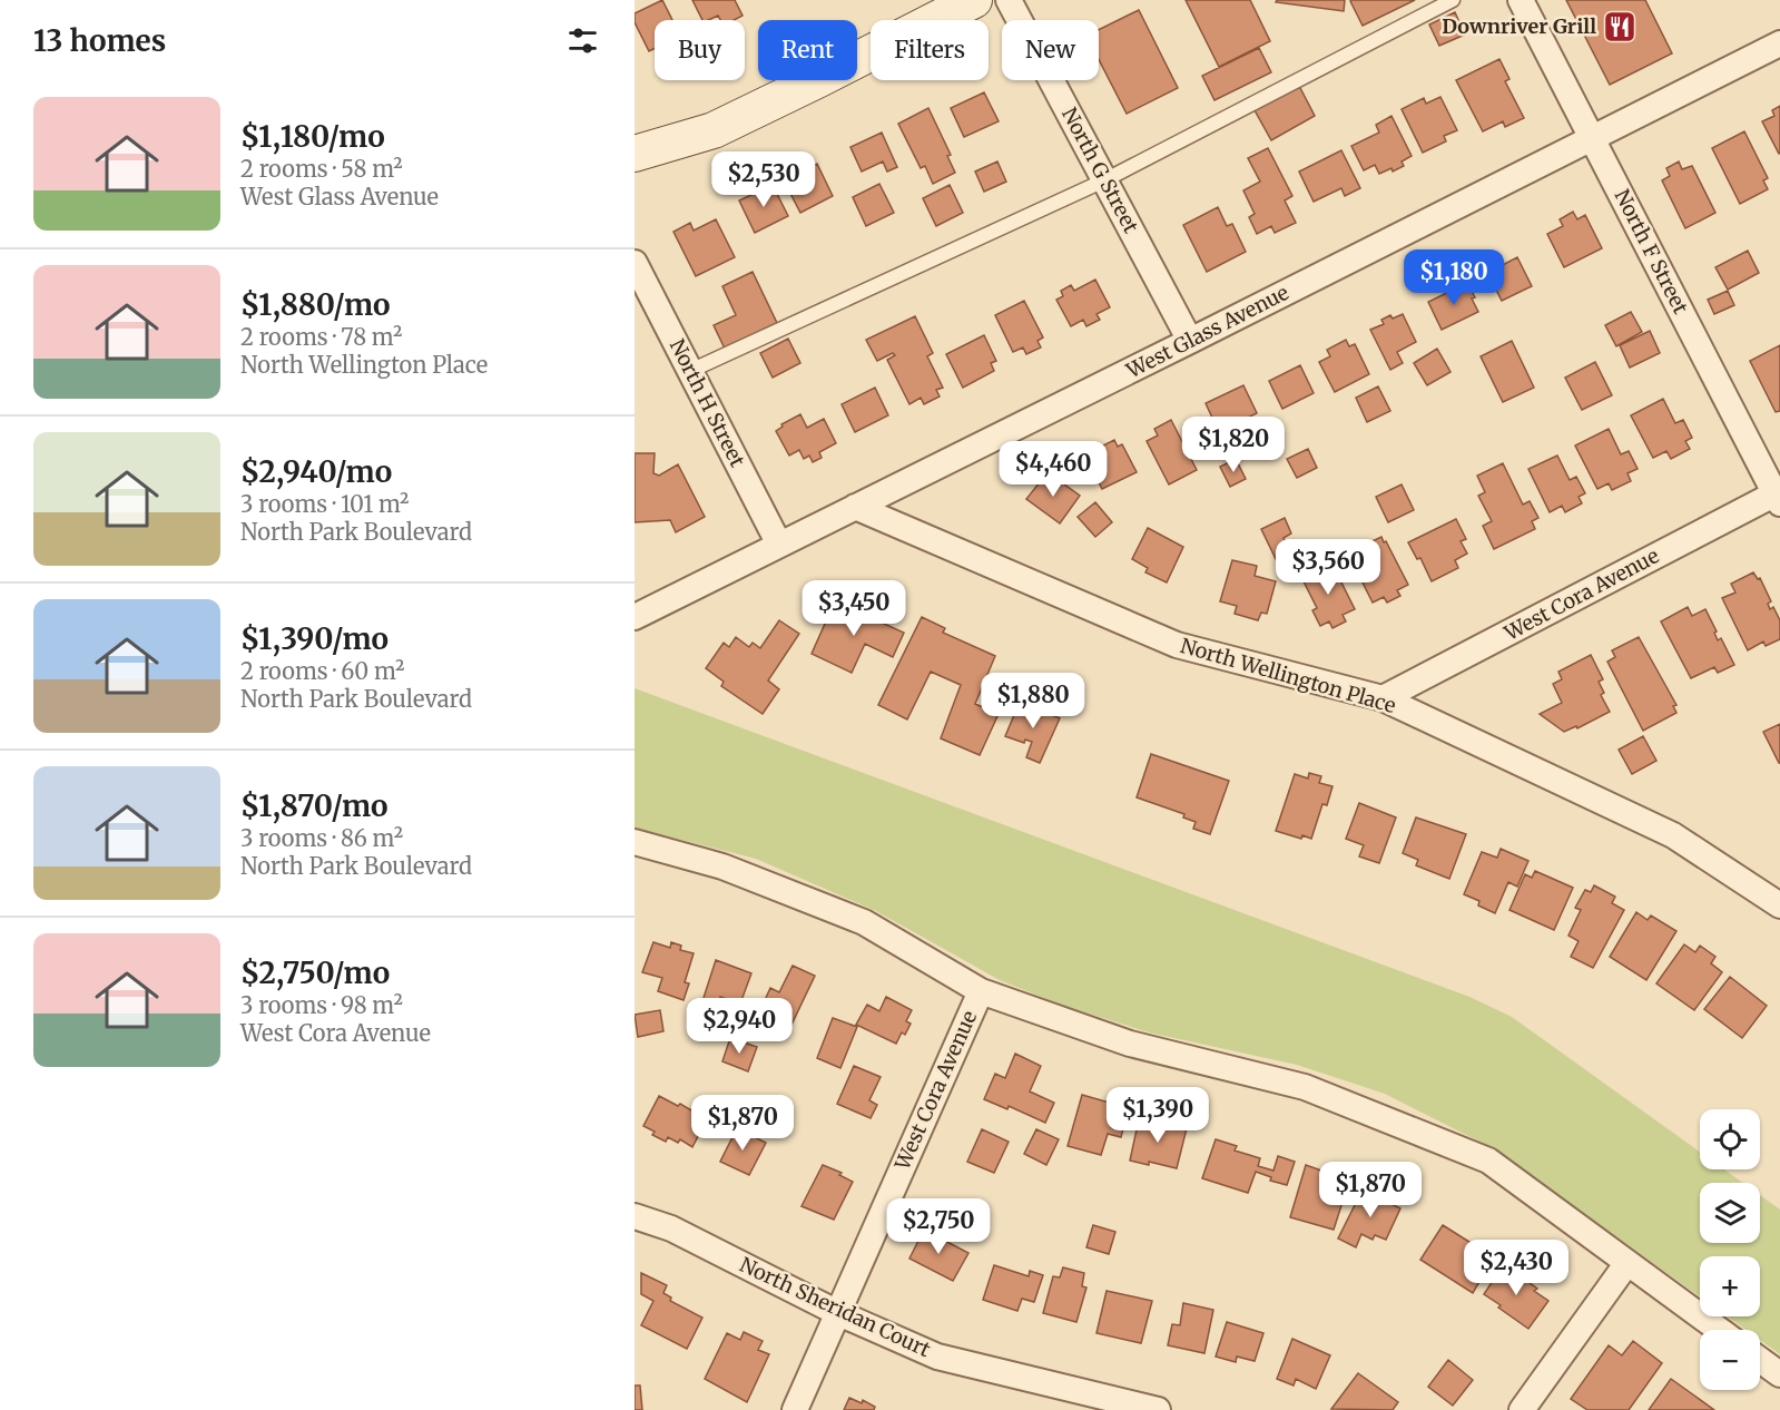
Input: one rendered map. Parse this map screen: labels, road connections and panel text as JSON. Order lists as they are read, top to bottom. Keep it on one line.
{"streets":{"street":["North G Street","North F Street","West Glass Avenue","North H Street","West Cora Avenue","North Wellington Place","North Sheridan Court"]},"crossings":[["North G Street","West Glass Avenue"],["North F Street","West Glass Avenue"],["North F Street","West Cora Avenue"],["West Glass Avenue","North H Street"],["West Glass Avenue","North Wellington Place"],["West Cora Avenue","North Wellington Place"],["West Cora Avenue","North Sheridan Court"]],"places":{"restaurant":["Downriver Grill"]},"page":{"heading":"13 homes","chip":["Buy","Rent","Filters","New"],"list":[{"name":"$1,180/mo","note":"2 rooms · 58 m² · West Glass Avenue"},{"name":"$1,880/mo","note":"2 rooms · 78 m² · North Wellington Place"},{"name":"$2,940/mo","note":"3 rooms · 101 m² · North Park Boulevard"},{"name":"$1,390/mo","note":"2 rooms · 60 m² · North Park Boulevard"},{"name":"$1,870/mo","note":"3 rooms · 86 m² · North Park Boulevard"},{"name":"$2,750/mo","note":"3 rooms · 98 m² · West Cora Avenue"}],"price":["$2,530","$1,180","$1,820","$4,460","$3,560","$3,450","$1,880","$2,940","$1,390","$1,870","$1,870","$2,750","$2,430"],"map_buttons":["+","−"]}}
